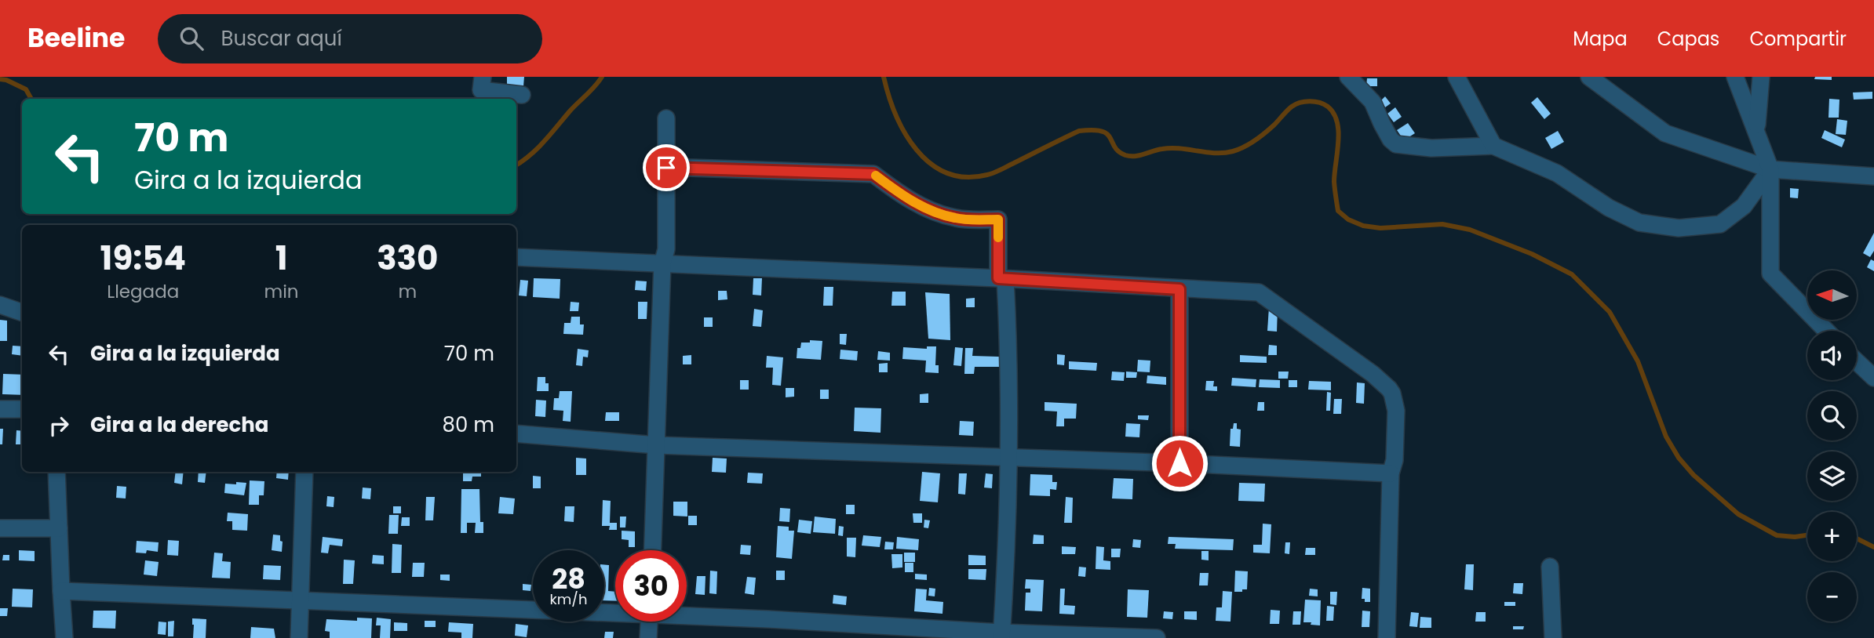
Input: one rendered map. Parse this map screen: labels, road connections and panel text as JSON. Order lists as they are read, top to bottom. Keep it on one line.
{"north":"left","page":{"header":"Beeline","search":"Buscar aquí","nav":["Mapa","Capas","Compartir"],"turn":["70 m","Gira a la izquierda"],"eta":["19:54","Llegada","1","min","330","m"],"map_buttons":["+","−"],"list":[{"name":"Gira a la izquierda","value":"70 m"},{"name":"Gira a la derecha","value":"80 m"}],"speed":"28 km/h","limit":"30"}}
